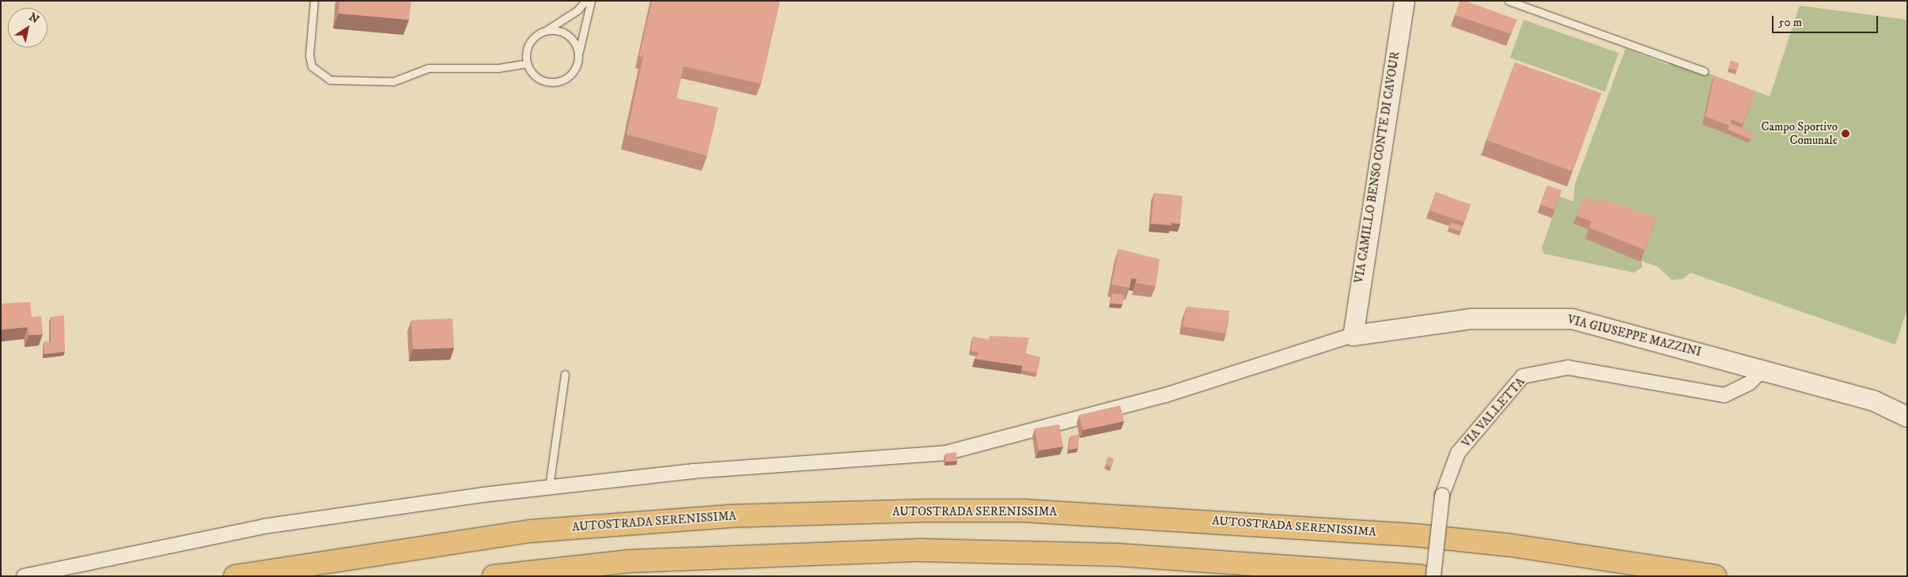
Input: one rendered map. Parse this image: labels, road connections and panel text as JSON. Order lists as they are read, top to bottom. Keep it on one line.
{"streets":{"highway":["AUTOSTRADA SERENISSIMA"],"street":["VIA CAMILLO BENSO CONTE DI CAVOUR","VIA GIUSEPPE MAZZINI","VIA VALLETTA"]},"crossings":[["VIA CAMILLO BENSO CONTE DI CAVOUR","VIA GIUSEPPE MAZZINI"],["VIA GIUSEPPE MAZZINI","VIA VALLETTA"]],"places":["Campo Sportivo Comunale"],"scale_bar":"50 m","north":"top right"}
